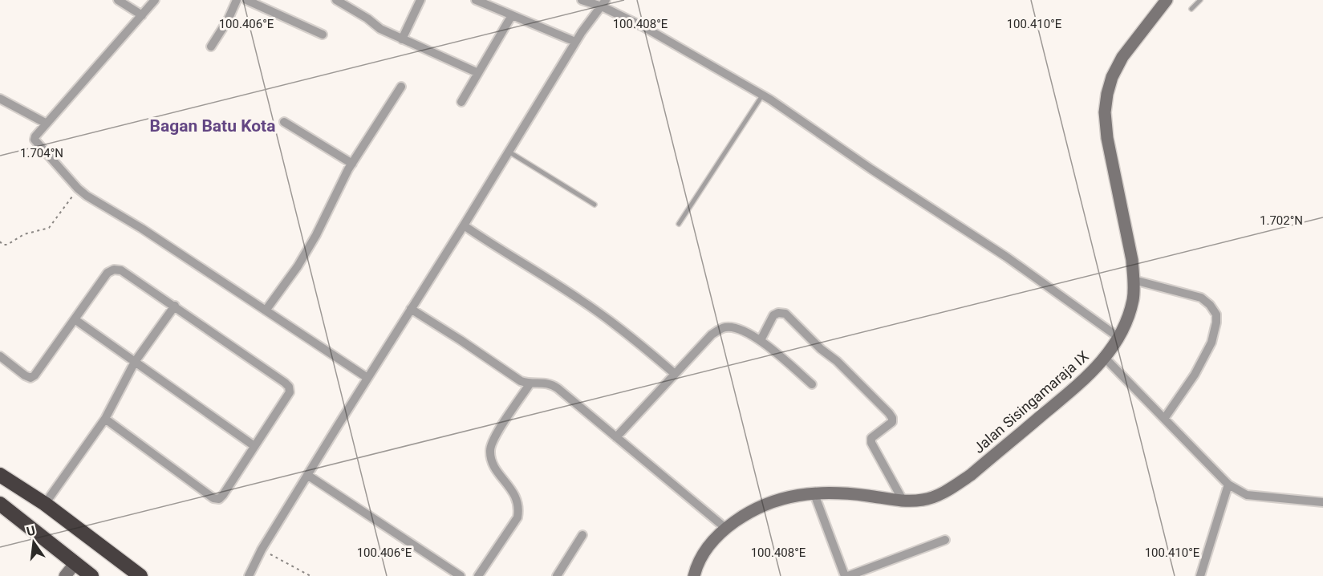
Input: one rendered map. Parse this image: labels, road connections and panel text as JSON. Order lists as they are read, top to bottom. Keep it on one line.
{"streets":{"street":["Jalan Sisingamaraja IX"]},"districts":["Bagan Batu Kota"],"north":"top","coordinates":["100.406°E","100.408°E","100.410°E","1.704°N","1.702°N"]}
